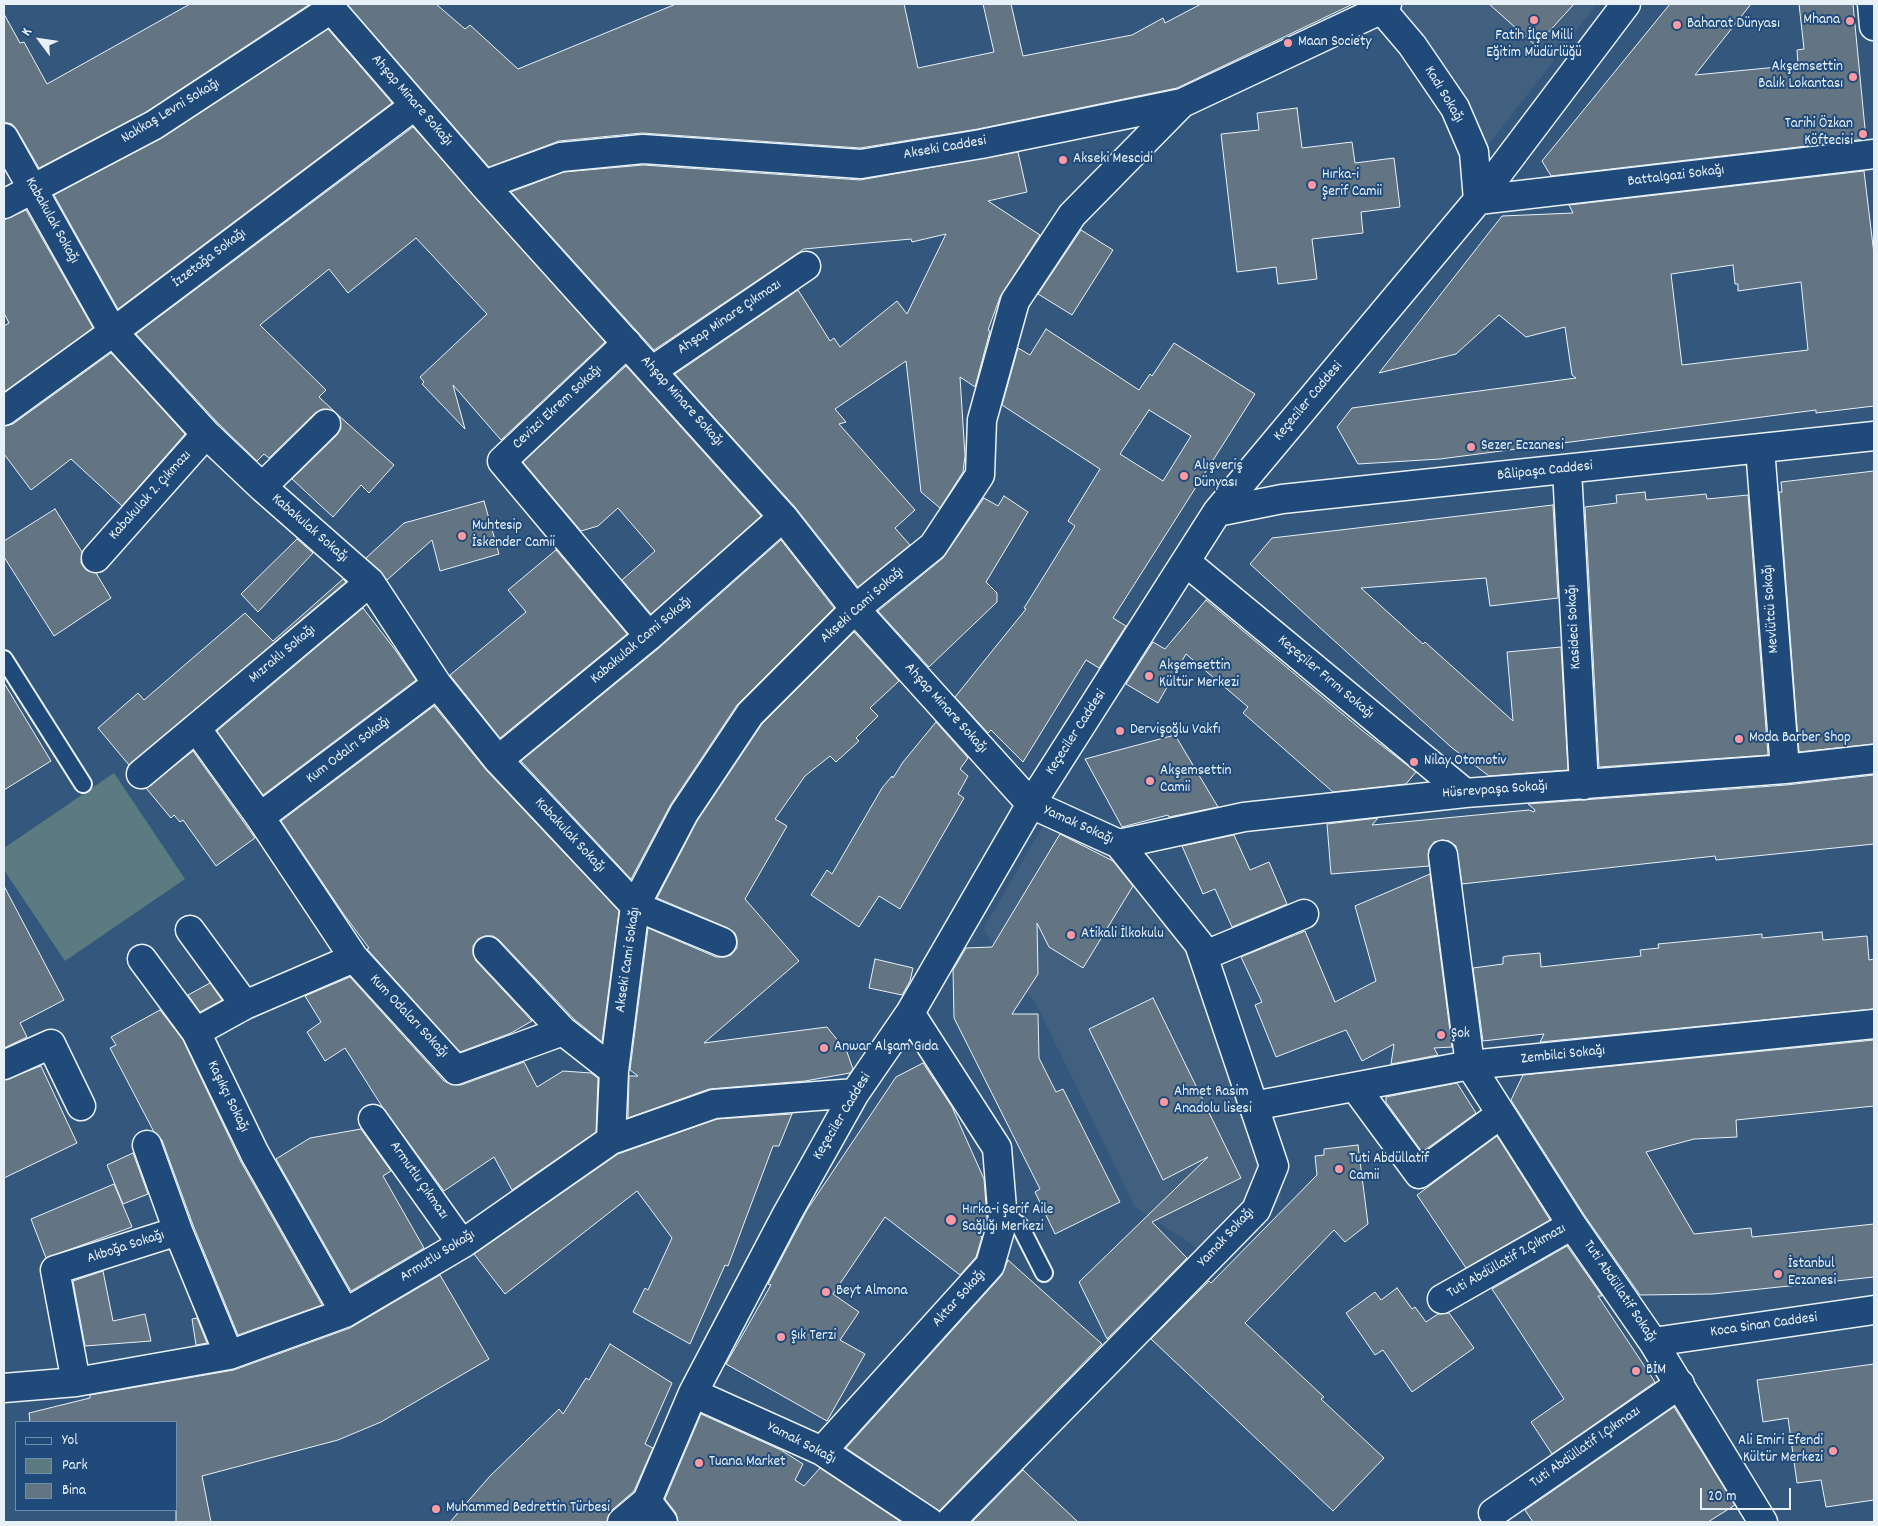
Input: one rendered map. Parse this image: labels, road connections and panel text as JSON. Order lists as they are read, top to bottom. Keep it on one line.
{"streets":{"street":["Kadı Sokağı","Ahşap Minare Sokağı","Nakkaş Levni Sokağı","Akseki Caddesi","Battalgazi Sokağı","Kabakulak Sokağı","İzzetağa Sokağı","Ahşap Minare Çıkmazı","Keçeciler Caddesi","Cevizci Ekrem Sokağı","Bâlipaşa Caddesi","Kabakulak 2. Çıkmazı","Akseki Cami Sokağı","Mevlütcü Sokağı","Kasideci Sokağı","Kabakulak Cami Sokağı","Mızraklı Sokağı","Keçeçiler Fırını Sokağı","Kum Odalrı Sokağı","Hüsrevpaşa Sokağı","Yamak Sokağı","Kum Odaları Sokağı","Zembilci Sokağı","Kaşıkçı Sokağı","Armutlu Çıkmazı","Akboğa Sokağı","Armutlu Sokağı","Tuti Abdüllatif 2.Çıkmazı","Tuti Abdüllatif Sokağı","Aktar Sokağı","Koca Sinan Caddesi","Tuti Abdüllatif 1.Çıkmazı"]},"crossings":[["Kadı Sokağı","Akseki Caddesi"],["Kadı Sokağı","Battalgazi Sokağı"],["Kadı Sokağı","Keçeciler Caddesi"],["Ahşap Minare Sokağı","Nakkaş Levni Sokağı"],["Ahşap Minare Sokağı","Akseki Caddesi"],["Ahşap Minare Sokağı","İzzetağa Sokağı"],["Ahşap Minare Sokağı","Ahşap Minare Çıkmazı"],["Ahşap Minare Sokağı","Keçeciler Caddesi"],["Ahşap Minare Sokağı","Cevizci Ekrem Sokağı"],["Ahşap Minare Sokağı","Akseki Cami Sokağı"],["Ahşap Minare Sokağı","Kabakulak Cami Sokağı"],["Ahşap Minare Sokağı","Yamak Sokağı"],["Nakkaş Levni Sokağı","Kabakulak Sokağı"],["Akseki Caddesi","Akseki Cami Sokağı"],["Battalgazi Sokağı","Keçeciler Caddesi"],["Kabakulak Sokağı","İzzetağa Sokağı"],["Kabakulak Sokağı","Kabakulak 2. Çıkmazı"],["Kabakulak Sokağı","Akseki Cami Sokağı"],["Kabakulak Sokağı","Kabakulak Cami Sokağı"],["Kabakulak Sokağı","Mızraklı Sokağı"],["Kabakulak Sokağı","Kum Odalrı Sokağı"],["Keçeciler Caddesi","Bâlipaşa Caddesi"],["Keçeciler Caddesi","Keçeçiler Fırını Sokağı"],["Keçeciler Caddesi","Yamak Sokağı"],["Keçeciler Caddesi","Armutlu Sokağı"],["Keçeciler Caddesi","Aktar Sokağı"],["Cevizci Ekrem Sokağı","Kabakulak Cami Sokağı"],["Bâlipaşa Caddesi","Mevlütcü Sokağı"],["Bâlipaşa Caddesi","Kasideci Sokağı"],["Akseki Cami Sokağı","Armutlu Sokağı"],["Mevlütcü Sokağı","Hüsrevpaşa Sokağı"],["Kasideci Sokağı","Hüsrevpaşa Sokağı"],["Keçeçiler Fırını Sokağı","Hüsrevpaşa Sokağı"],["Kum Odalrı Sokağı","Kum Odaları Sokağı"],["Hüsrevpaşa Sokağı","Yamak Sokağı"],["Yamak Sokağı","Zembilci Sokağı"],["Yamak Sokağı","Aktar Sokağı"],["Zembilci Sokağı","Tuti Abdüllatif Sokağı"],["Kaşıkçı Sokağı","Armutlu Sokağı"],["Armutlu Çıkmazı","Armutlu Sokağı"],["Akboğa Sokağı","Armutlu Sokağı"],["Tuti Abdüllatif 2.Çıkmazı","Tuti Abdüllatif Sokağı"],["Tuti Abdüllatif Sokağı","Koca Sinan Caddesi"],["Tuti Abdüllatif Sokağı","Tuti Abdüllatif 1.Çıkmazı"]],"places":["Fatih İlçe Milli Eğitim Müdürlüğü","Mhana","Baharat Dünyası","Maan Society","Akşemsettin Balık Lokantası","Tarihi Özkan Köftecisi","Akseki Mescidi","Hırka-i Şerif Camii","Sezer Eczanesi","Alışveriş Dünyası","Muhtesip İskender Camii","Akşemsettin Kültür Merkezi","Dervişoğlu Vakfı","Moda Barber Shop","Nilay Otomotiv","Akşemsettin Camii","Atikali İlkokulu","Şok","Anwar Alşam Gıda","Ahmet Rasim Anadolu lisesi","Tuti Abdüllatif Camii","Hırka-i Şerif Aile Sağlığı Merkezi","İstanbul Eczanesi","Beyt Almona","Şık Terzi","BİM","Ali Emiri Efendi Kültür Merkezi","Tuana Market","Muhammed Bedrettin Türbesi"],"legend":["Yol","Park","Bina"],"scale_bar":"20 m","north":"top left"}
